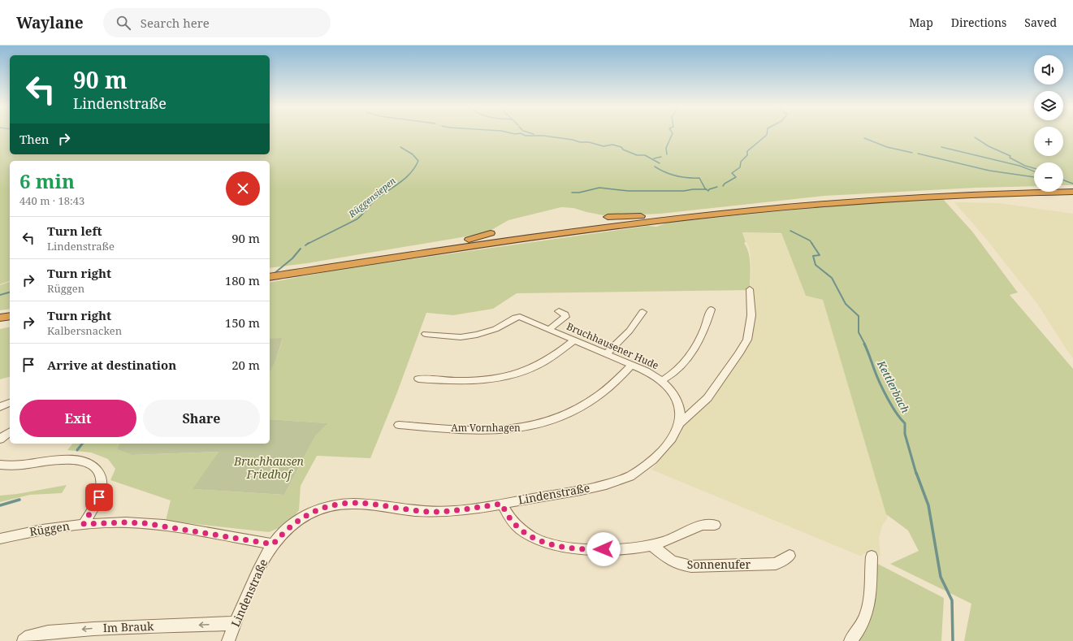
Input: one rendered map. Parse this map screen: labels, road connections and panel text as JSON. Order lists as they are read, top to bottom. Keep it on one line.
{"streets":{"street":["Bruchhausener Hude","Am Vornhagen","Lindenstraße","Rüggen","Sonnenufer","Im Brauk"]},"crossings":[["Bruchhausener Hude","Am Vornhagen"],["Bruchhausener Hude","Lindenstraße"],["Lindenstraße","Rüggen"],["Lindenstraße","Im Brauk"]],"one_way":["Im Brauk"],"water":["Rüggensiepen","Kettlerbach"],"parks":["Bruchhausen Friedhof"],"page":{"header":"Waylane","search":"Search here","nav":["Map","Directions","Saved"],"map_buttons":["+","−"],"turn":["90 m","Lindenstraße"],"then":"Then","heading":["6 min","440 m · 18:43"],"list":[{"name":"Turn left","note":"Lindenstraße","value":"90 m"},{"name":"Turn right","note":"Rüggen","value":"180 m"},{"name":"Turn right","note":"Kalbersnacken","value":"150 m"},{"name":"Arrive at destination","value":"20 m"}],"buttons":["Exit","Share"]}}
